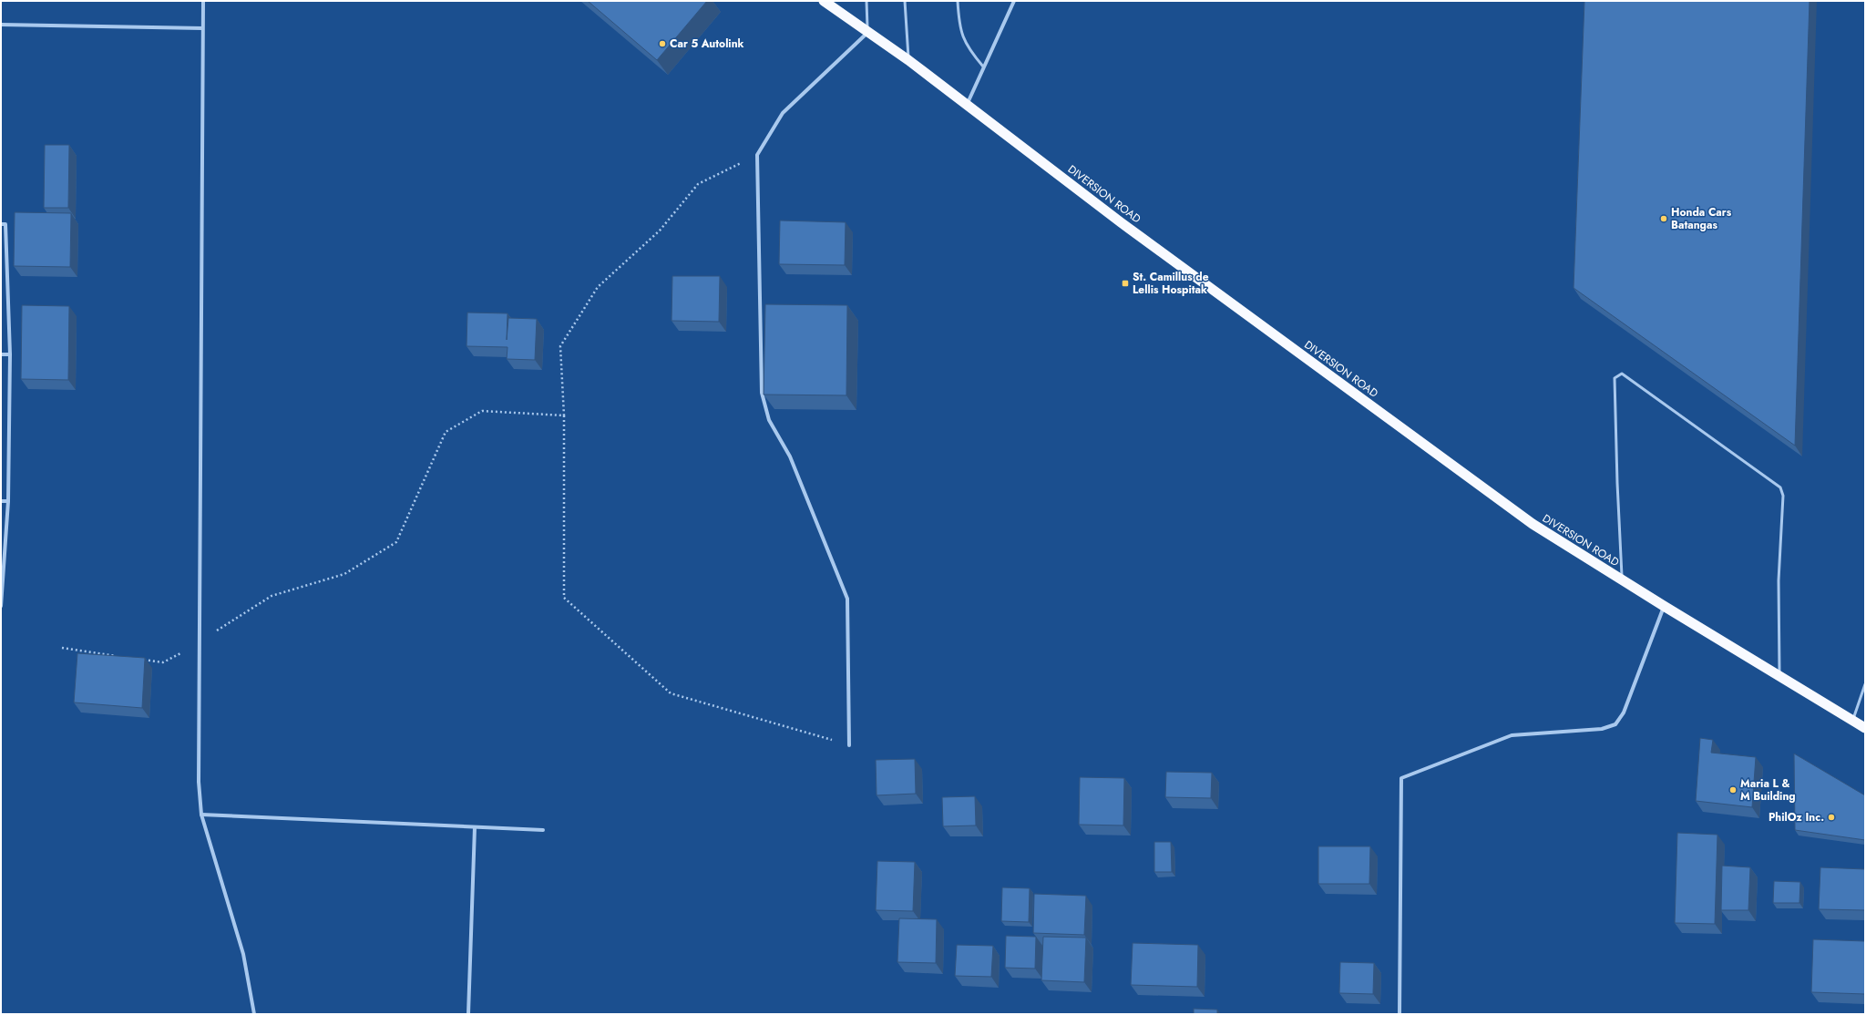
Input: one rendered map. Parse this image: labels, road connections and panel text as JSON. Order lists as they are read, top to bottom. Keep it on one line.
{"streets":{"highway":["DIVERSION ROAD"]},"places":{"other":["Car 5 Autolink","Honda Cars Batangas","Maria L & M Building","PhilOz Inc."],"transit":["St. Camillus de Lellis Hospitak"]}}
